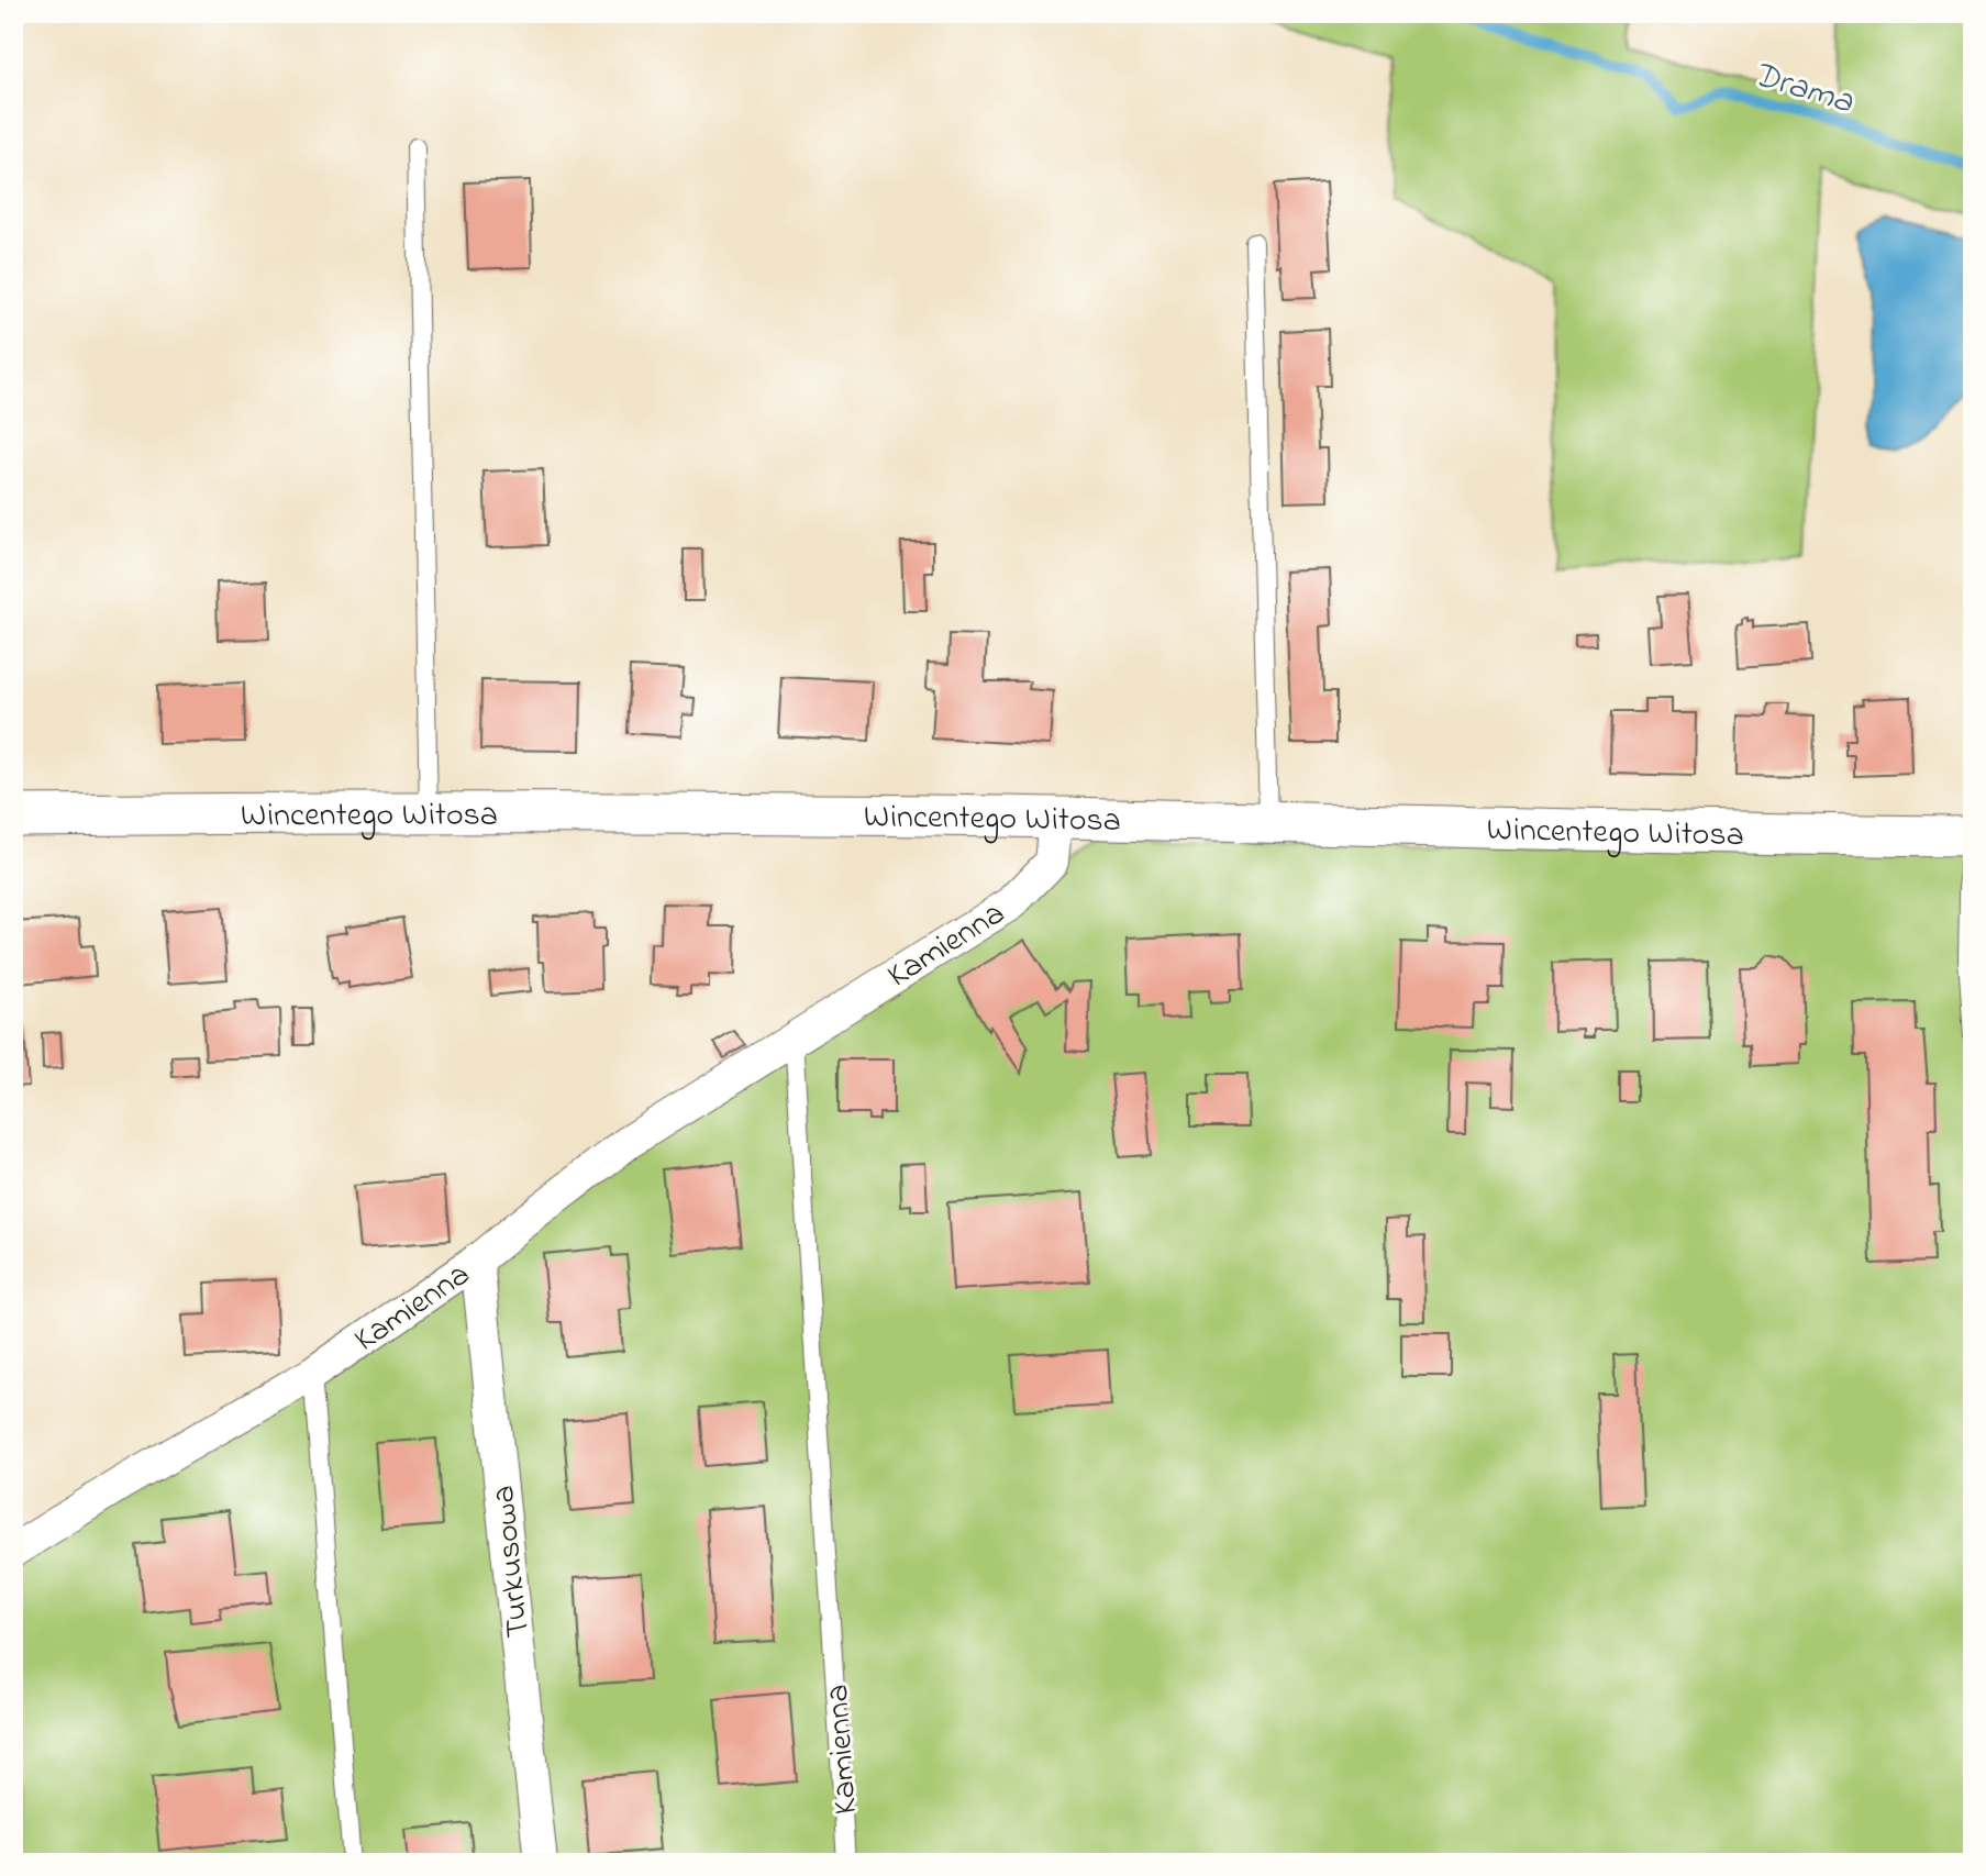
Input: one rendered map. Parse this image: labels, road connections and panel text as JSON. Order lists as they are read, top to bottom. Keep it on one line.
{"streets":{"street":["Wincentego Witosa","Kamienna","Turkusowa"]},"crossings":[["Wincentego Witosa","Kamienna"],["Kamienna","Turkusowa"]],"water":["Drama"]}
